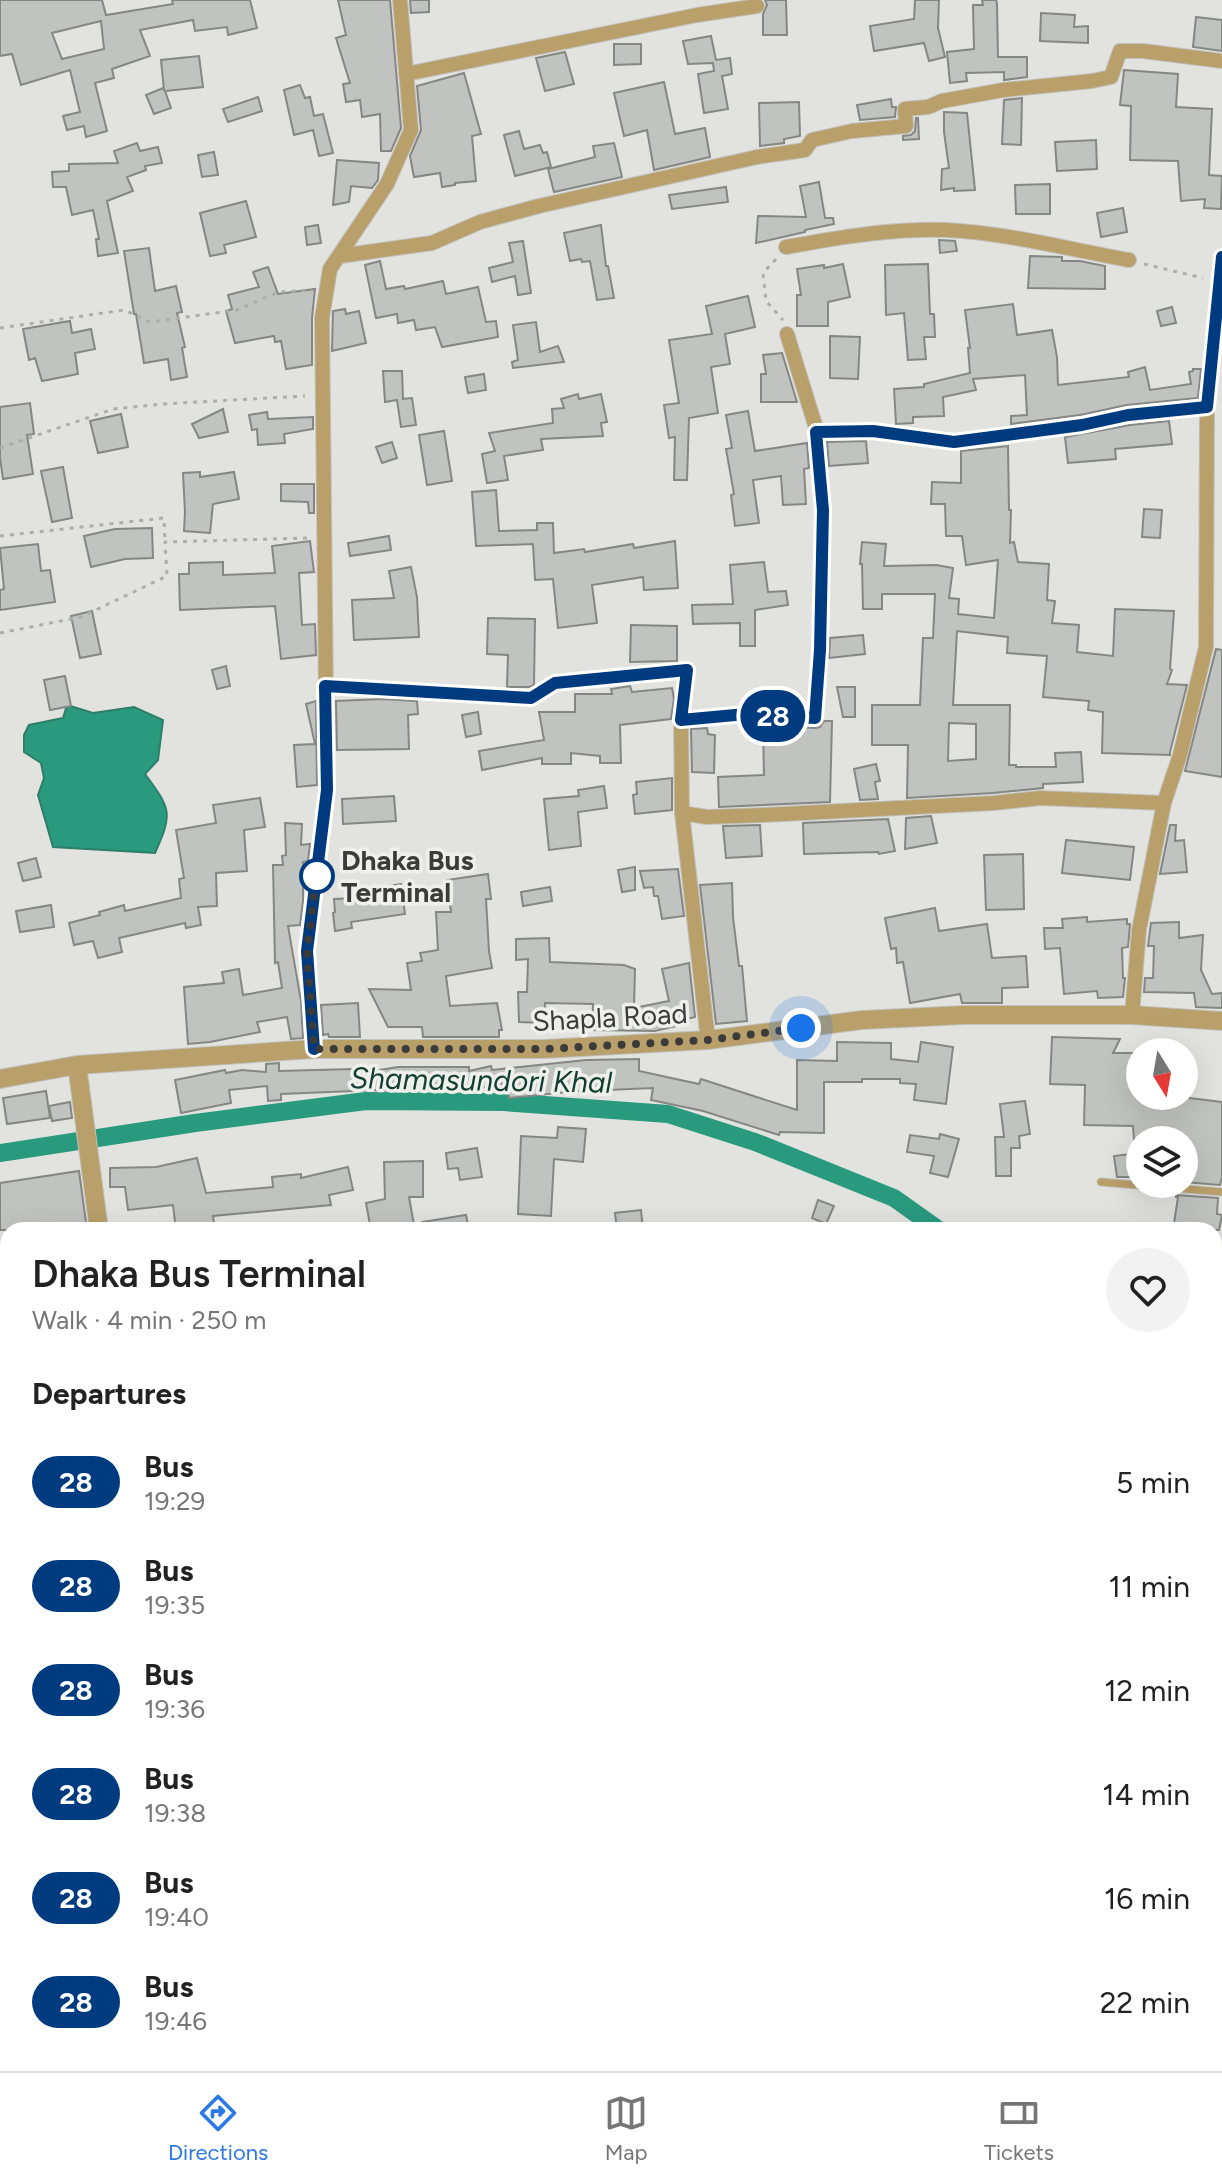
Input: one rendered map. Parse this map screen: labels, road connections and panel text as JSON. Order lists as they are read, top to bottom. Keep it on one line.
{"streets":{"street":["Shapla Road"]},"water":["Shamasundori Khal"],"places":["Dhaka Bus Terminal"],"lines":["bus line 28"],"north":"bottom","page":{"on_map":"28","heading":[["Dhaka Bus Terminal","Walk · 4 min · 250 m"],"Departures"],"list":[{"mark":"28","name":"Bus","note":"19:29","value":"5 min"},{"mark":"28","name":"Bus","note":"19:35","value":"11 min"},{"mark":"28","name":"Bus","note":"19:36","value":"12 min"},{"mark":"28","name":"Bus","note":"19:38","value":"14 min"},{"mark":"28","name":"Bus","note":"19:40","value":"16 min"},{"mark":"28","name":"Bus","note":"19:46","value":"22 min"}],"tabs":["Directions","Map","Tickets"]}}
